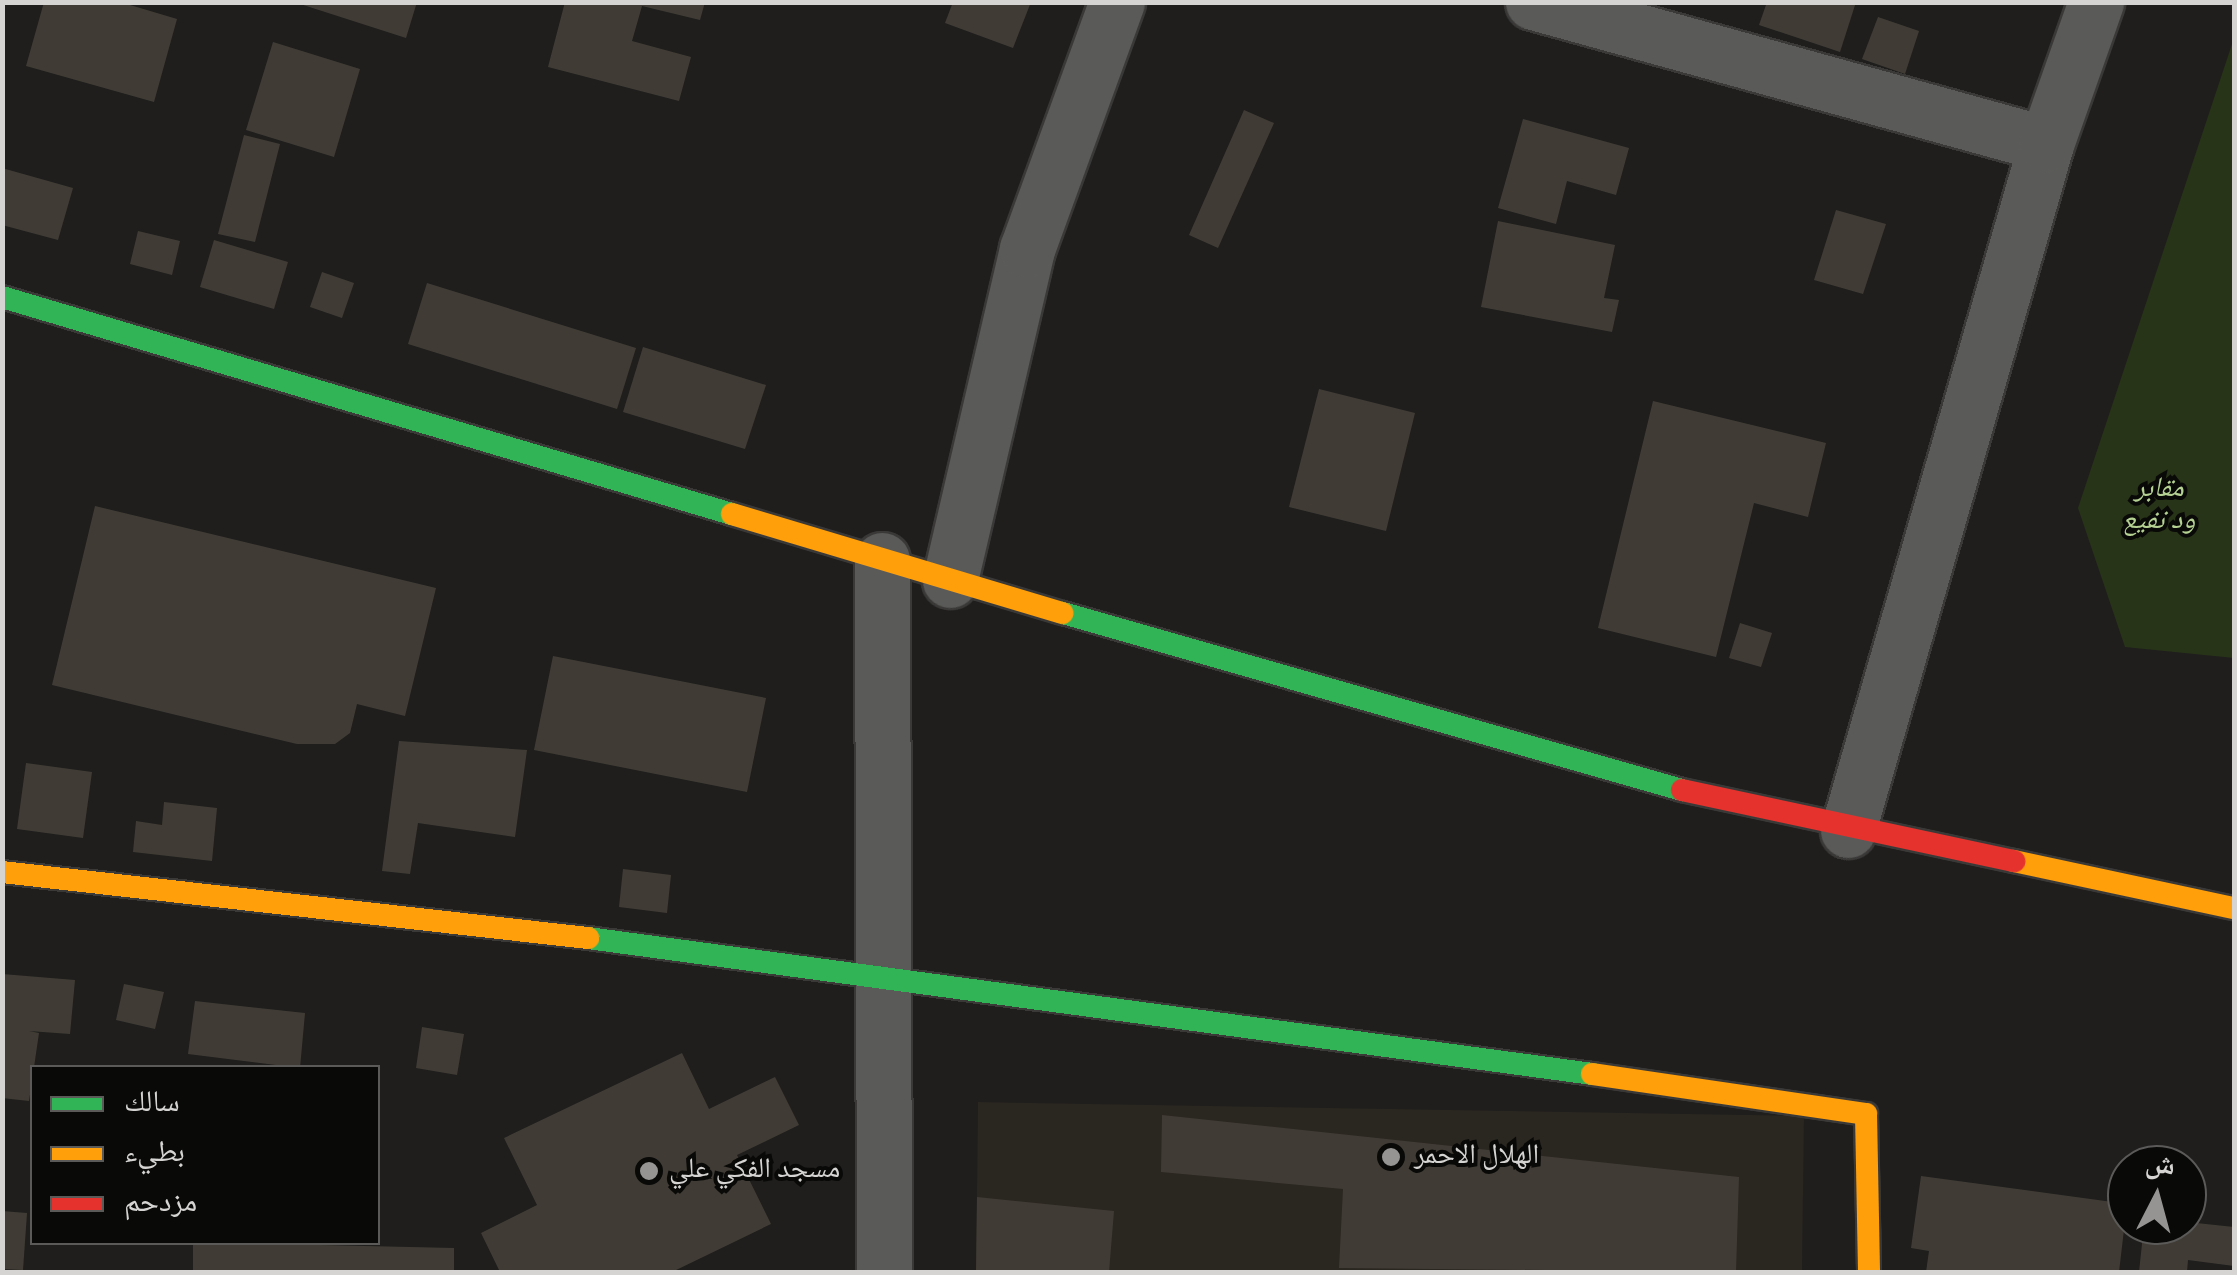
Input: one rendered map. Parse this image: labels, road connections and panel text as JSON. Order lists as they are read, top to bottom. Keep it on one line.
{"parks":["مقابر ود نفيع"],"places":["الهلال الاحمر","مسجد الفكي علي"],"legend":["سالك","بطيء","مزدحم"],"north":"top"}
